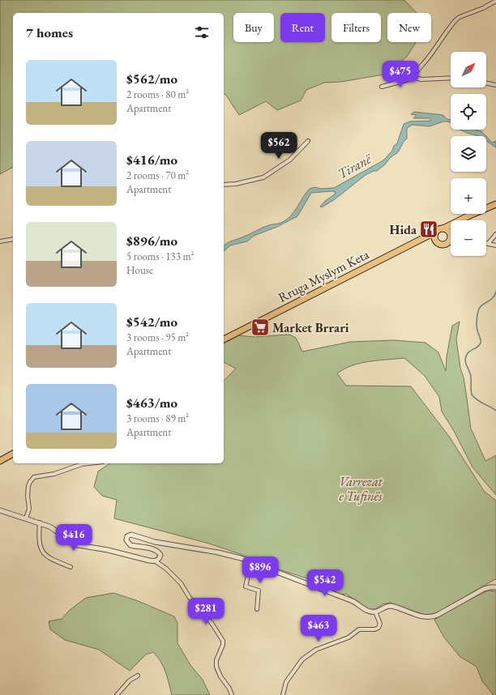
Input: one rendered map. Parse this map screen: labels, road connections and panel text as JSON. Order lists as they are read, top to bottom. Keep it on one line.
{"streets":{"main road":["Rruga Myslym Keta"]},"water":["Tiranë"],"parks":["Varrezat e Tufinës"],"places":{"restaurant":["Hida"],"supermarket":["Market Brrari"]},"north":"top right","page":{"chip":["Buy","Rent","Filters","New"],"heading":"7 homes","map_buttons":["+","−"],"list":[{"name":"$562/mo","note":"2 rooms · 80 m² · Apartment"},{"name":"$416/mo","note":"2 rooms · 70 m² · Apartment"},{"name":"$896/mo","note":"5 rooms · 133 m² · House"},{"name":"$542/mo","note":"3 rooms · 95 m² · Apartment"},{"name":"$463/mo","note":"3 rooms · 89 m² · Apartment"}],"price":["$475","$562","$416","$896","$542","$281","$463"]}}
